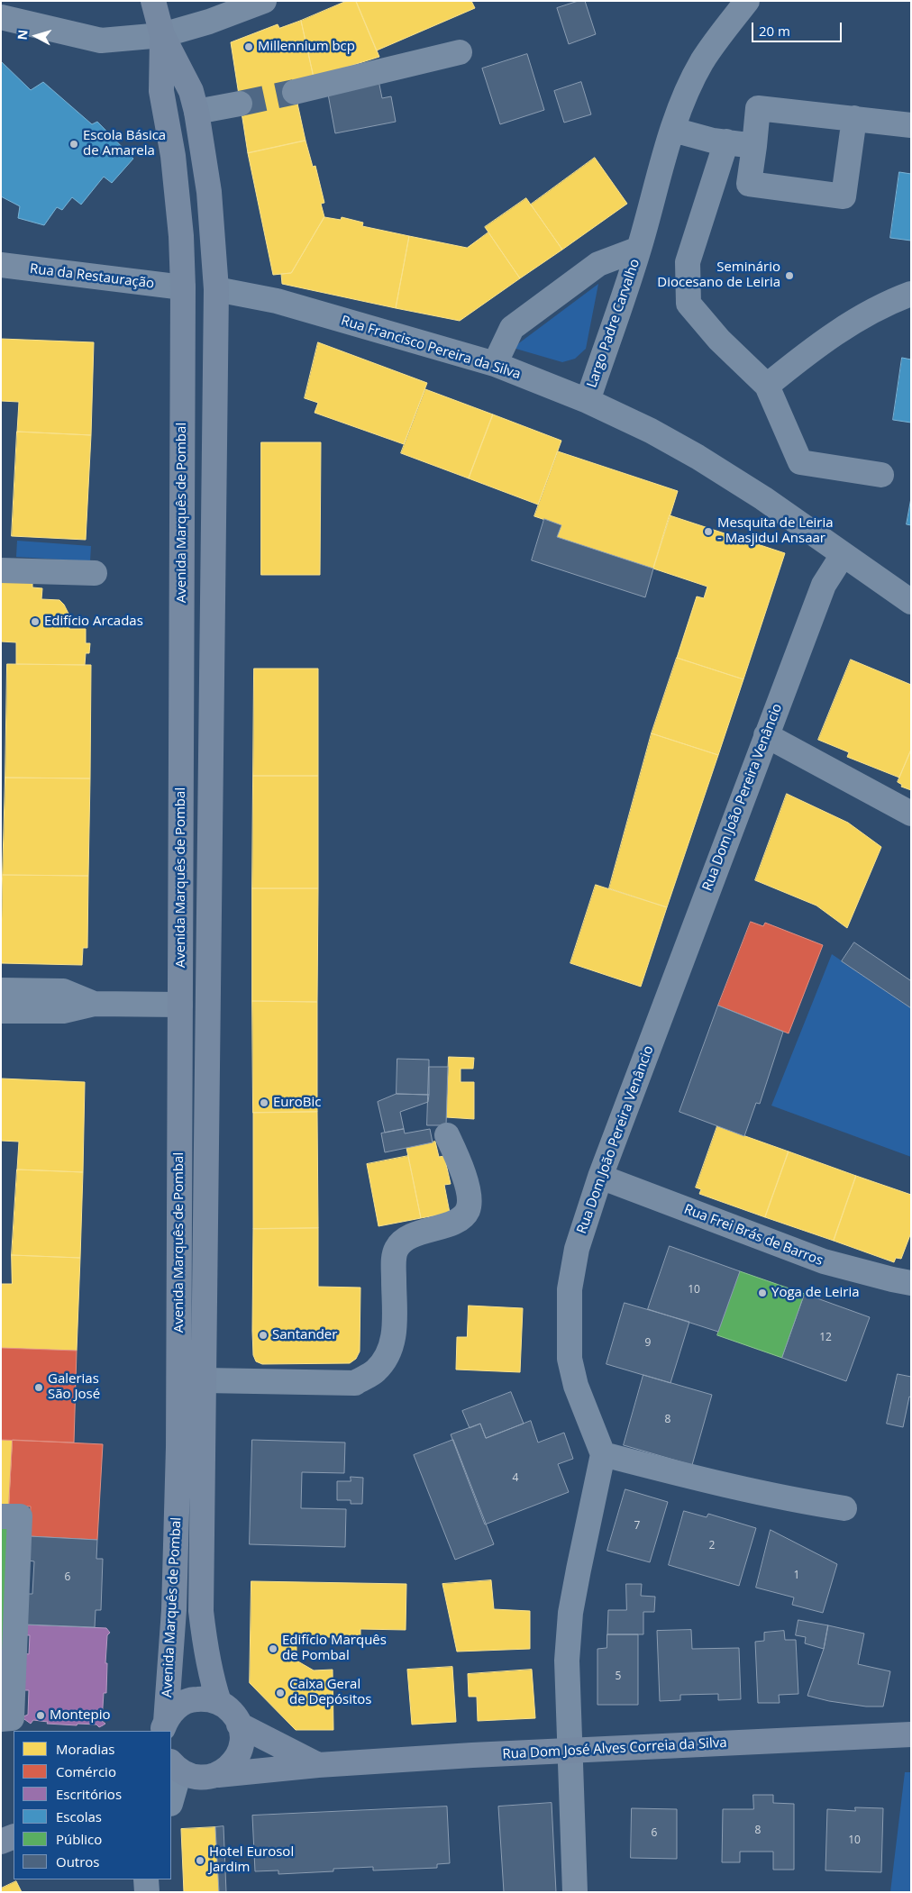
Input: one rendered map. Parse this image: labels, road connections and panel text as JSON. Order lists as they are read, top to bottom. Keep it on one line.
{"streets":{"main road":["Avenida Marquês de Pombal","Rua Dom José Alves Correia da Silva"],"street":["Rua da Restauração","Largo Padre Carvalho","Rua Francisco Pereira da Silva","Rua Dom João Pereira Venâncio","Rua Frei Brás de Barros"]},"crossings":[["Rua da Restauração","Avenida Marquês de Pombal"],["Largo Padre Carvalho","Rua Francisco Pereira da Silva"],["Rua Francisco Pereira da Silva","Avenida Marquês de Pombal"],["Rua Francisco Pereira da Silva","Rua Dom João Pereira Venâncio"],["Rua Dom João Pereira Venâncio","Rua Frei Brás de Barros"]],"places":["Millennium bcp","Escola Básica de Amarela","Seminário Diocesano de Leiria","Mesquita de Leiria - Masjidul Ansaar","Edifício Arcadas","EuroBic","Yoga de Leiria","Santander","Galerias São José","Edifício Marquês de Pombal","Caixa Geral de Depósitos","Montepio","Hotel Eurosol Jardim"],"house_numbers":["10","12","9","8","4","7","2","1","6","5","8","6","10"],"legend":["Moradias","Comércio","Escritórios","Escolas","Público","Outros"],"scale_bar":"20 m","north":"left"}
